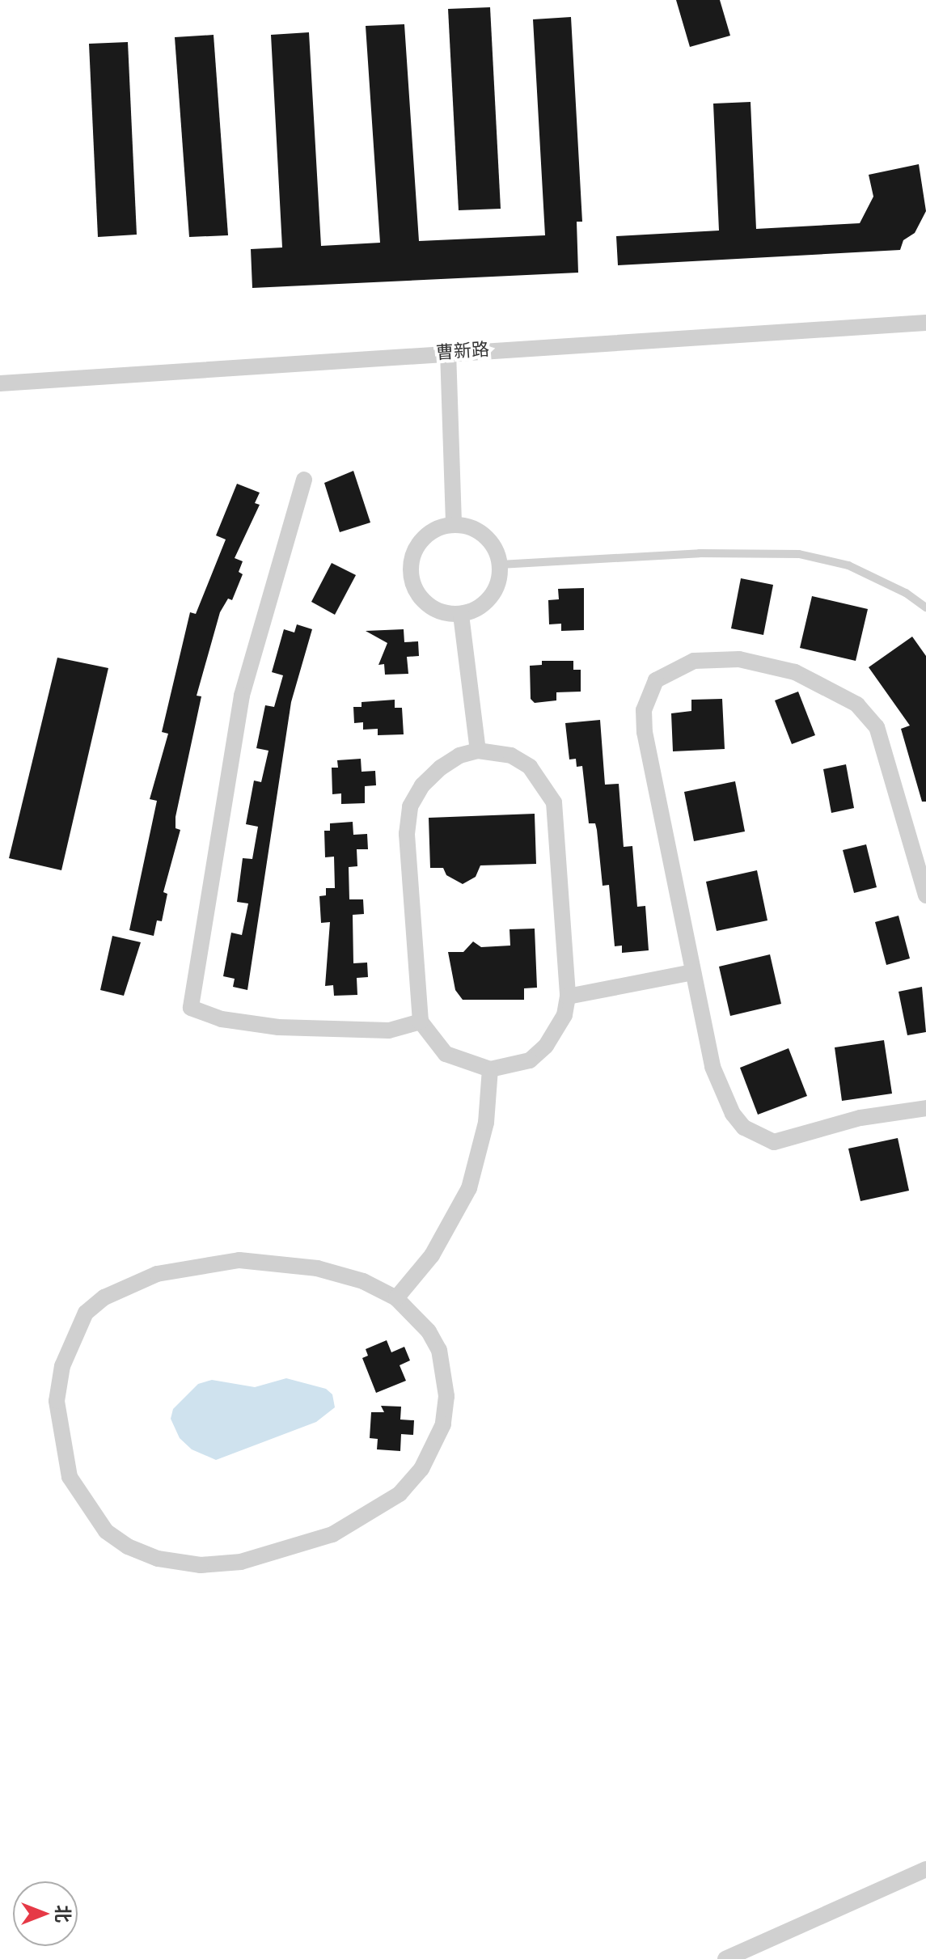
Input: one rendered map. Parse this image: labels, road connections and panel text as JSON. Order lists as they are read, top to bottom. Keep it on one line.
{"streets":{"street":["曹新路"]},"north":"right"}
